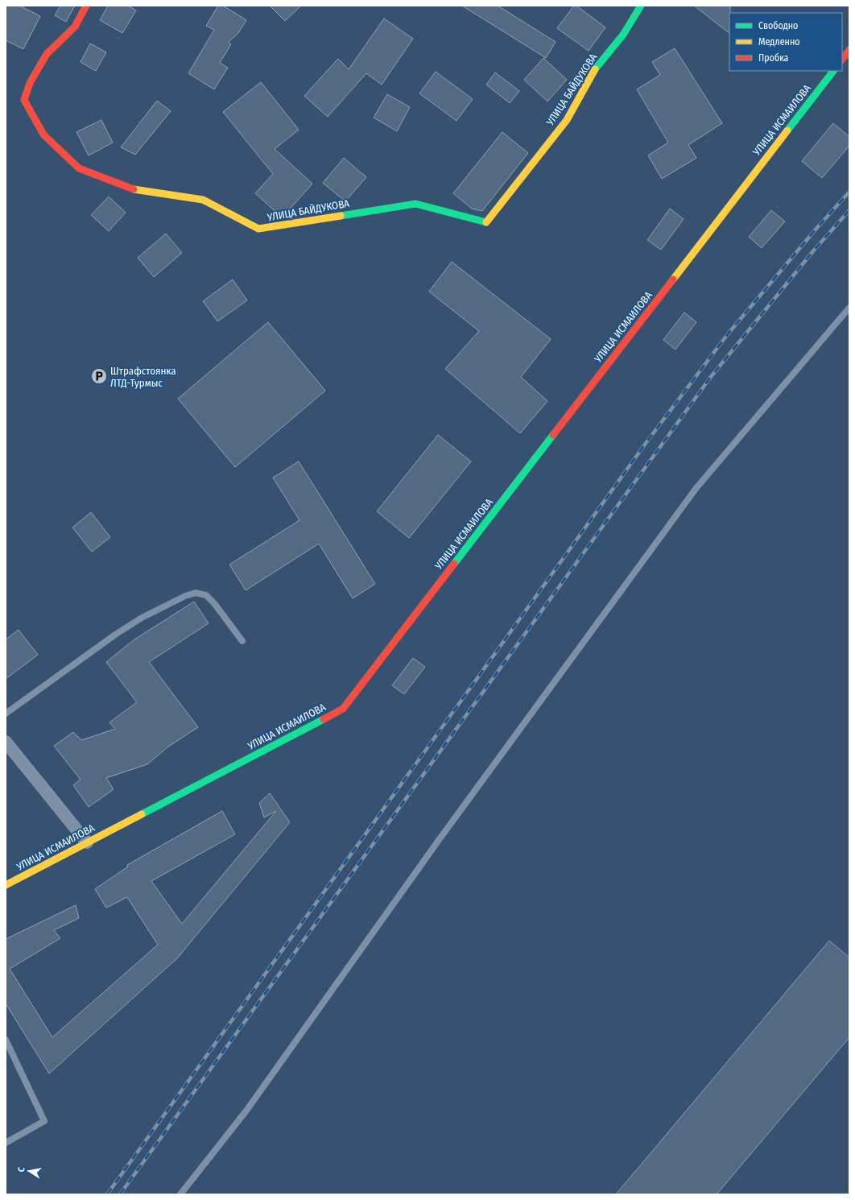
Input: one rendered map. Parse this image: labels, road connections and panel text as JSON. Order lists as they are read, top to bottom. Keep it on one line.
{"streets":{"main road":["УЛИЦА БАЙДУКОВА","УЛИЦА ИСМАИЛОВА"]},"places":{"parking":["Штрафстоянка ЛТД-Турмыс"]},"legend":["Свободно","Медленно","Пробка"],"north":"left"}
